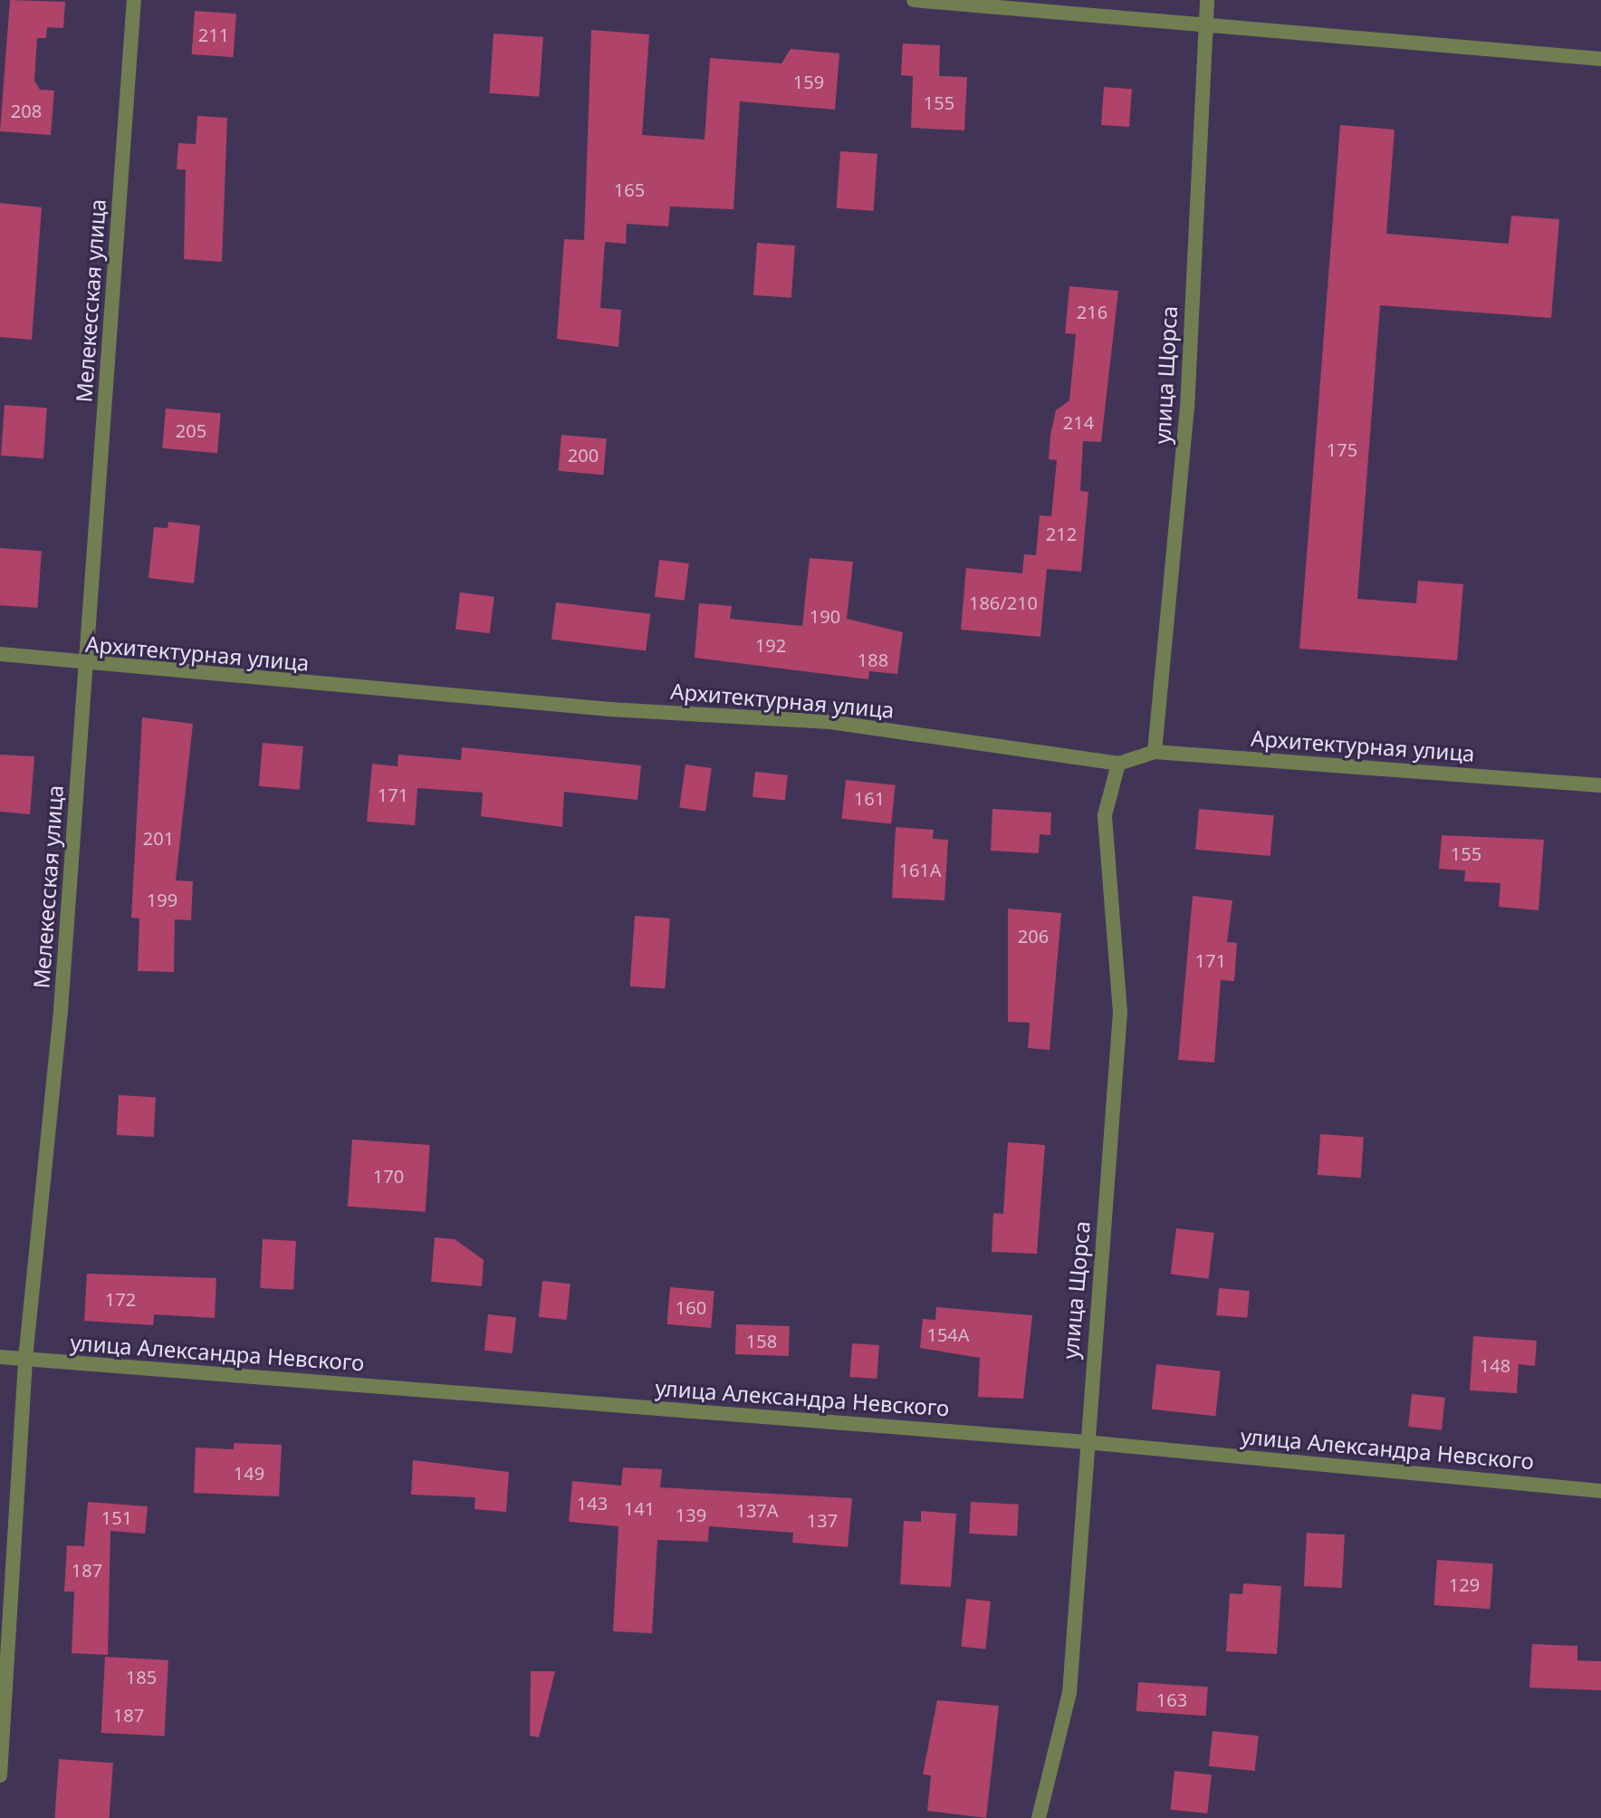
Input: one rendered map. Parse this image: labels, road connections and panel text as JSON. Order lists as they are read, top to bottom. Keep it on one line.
{"streets":{"street":["Мелекесская улица","улица Щорса","Архитектурная улица","улица Александра Невского"]},"crossings":[["Мелекесская улица","Архитектурная улица"],["Мелекесская улица","улица Александра Невского"],["улица Щорса","Архитектурная улица"],["улица Щорса","улица Александра Невского"]],"house_numbers":["211","159","155","208","165","216","214","205","175","200","212","186/210","190","192","188","171","161","201","155","161А","199","206","171","170","172","160","154А","158","148","149","143","141","137А","139","151","137","187","129","185","163","187"]}
